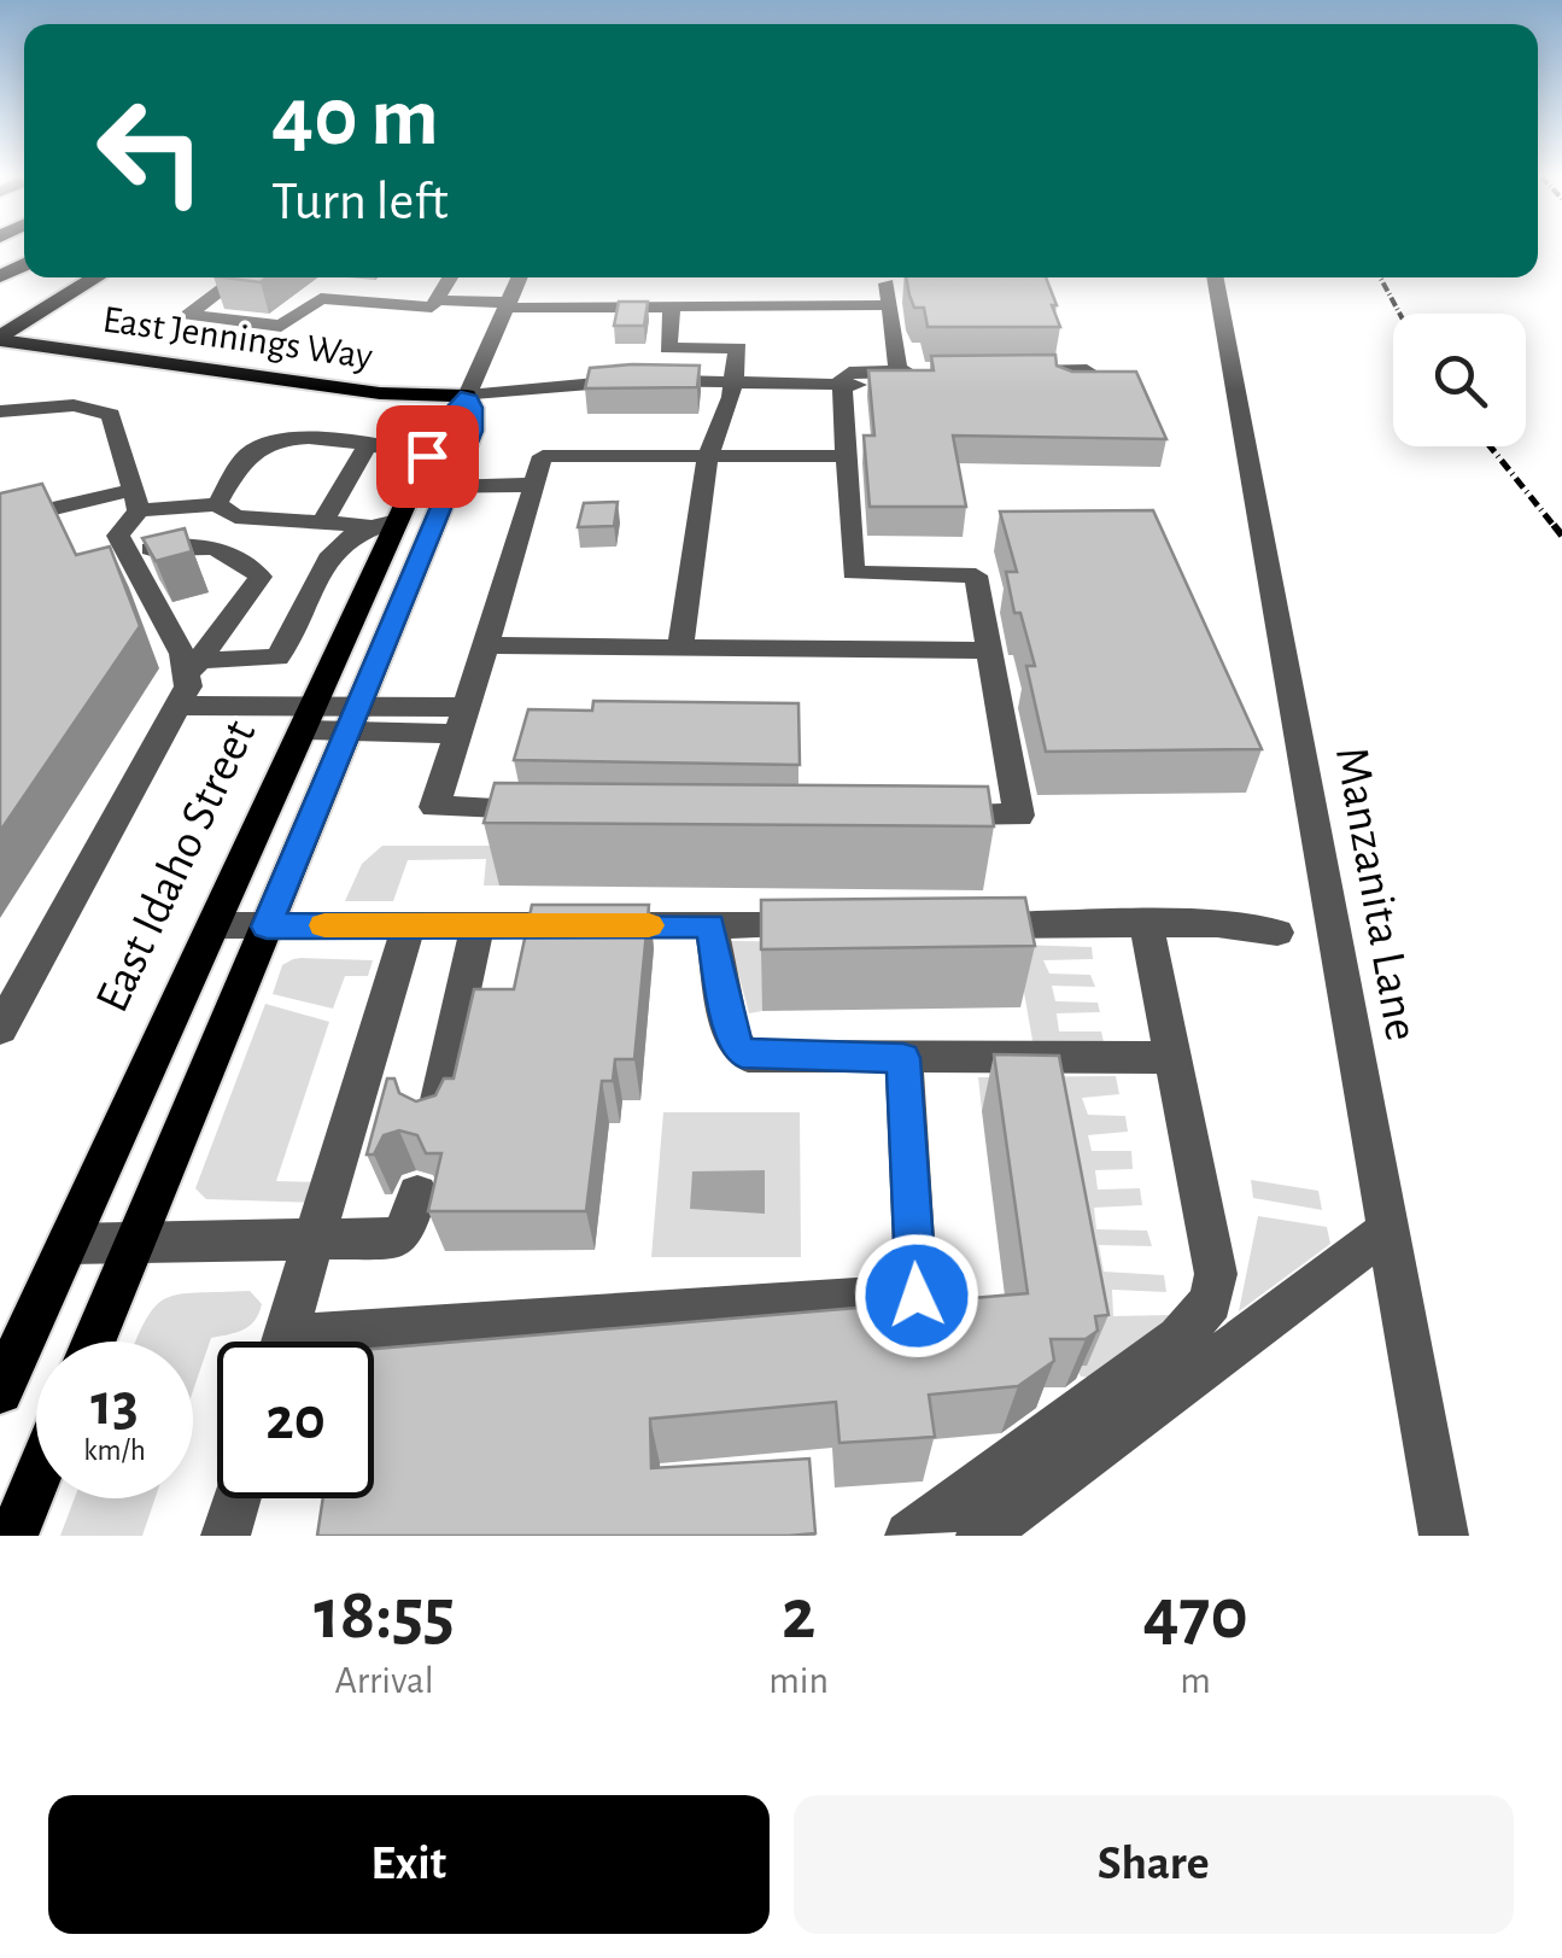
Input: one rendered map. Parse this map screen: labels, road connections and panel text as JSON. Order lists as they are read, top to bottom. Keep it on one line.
{"streets":{"main road":["East Jennings Way","East Idaho Street"],"street":["Manzanita Lane"]},"crossings":[["East Jennings Way","East Idaho Street"]],"page":{"turn":["40 m","Turn left"],"speed":"13 km/h","limit":"20","eta":["18:55","Arrival","2","min","470","m"],"buttons":["Exit","Share"]}}
